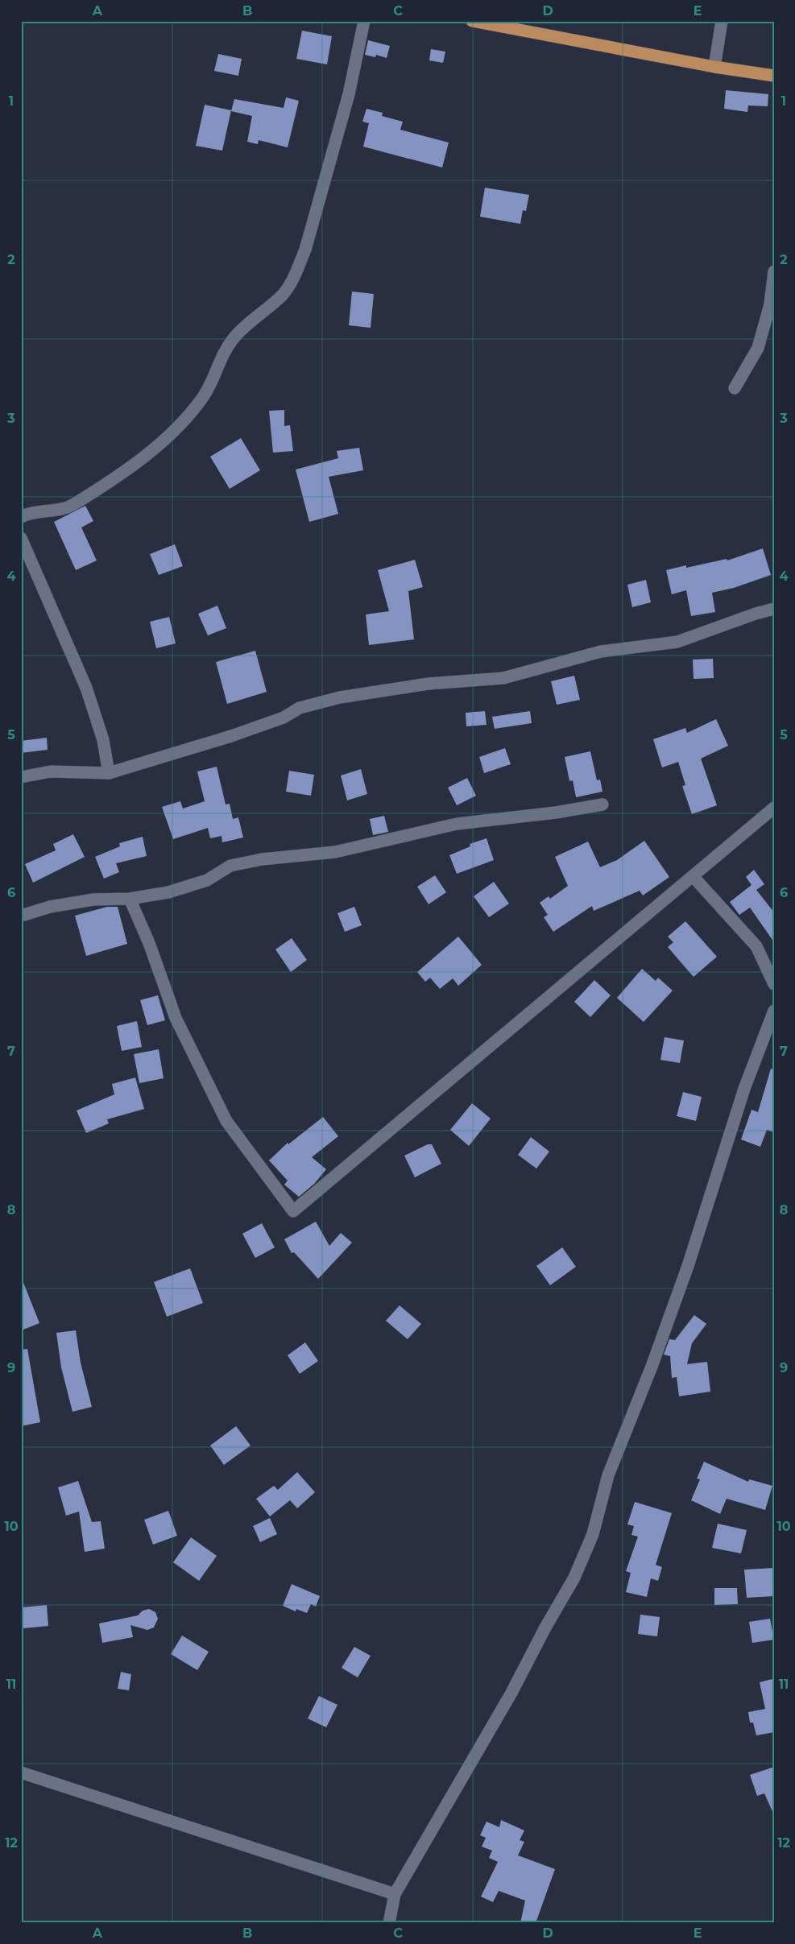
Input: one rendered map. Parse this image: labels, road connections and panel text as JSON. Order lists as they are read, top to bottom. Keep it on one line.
{"grid":{"columns":["A","B","C","D","E"],"rows":["1","2","3","4","5","6","7","8","9","10","11","12"]}}
